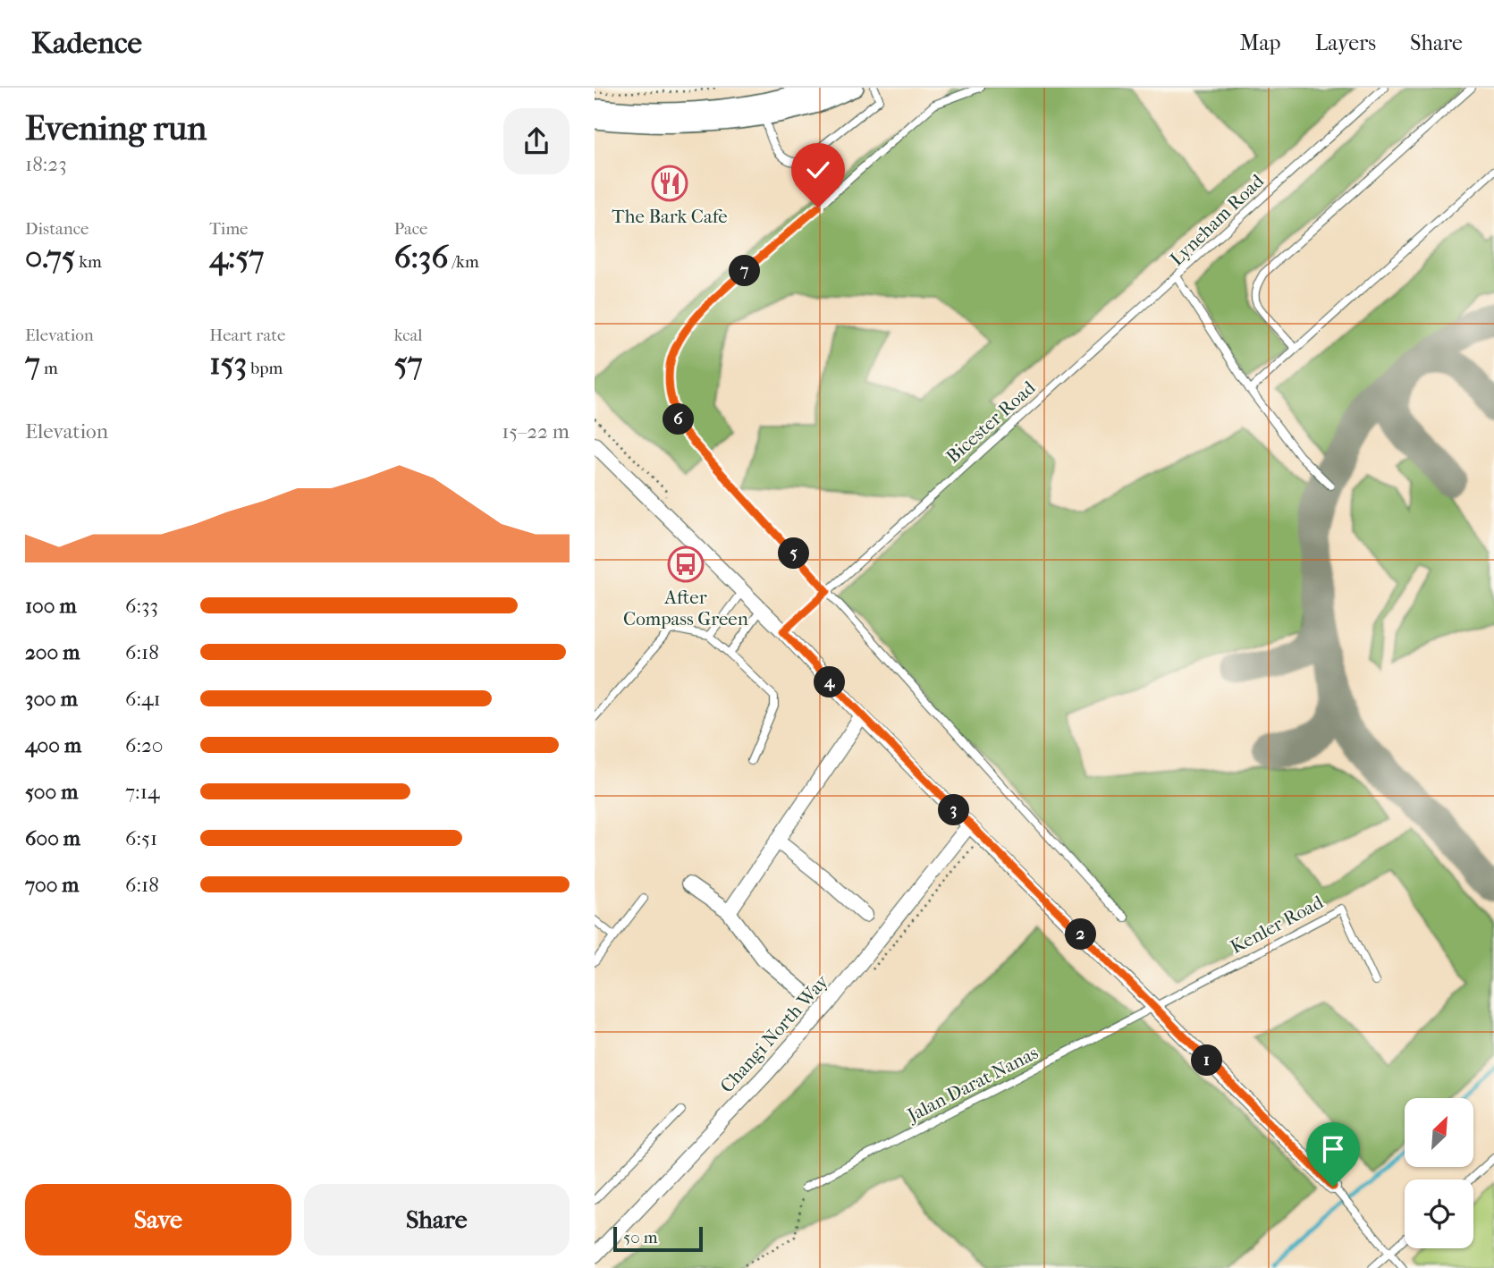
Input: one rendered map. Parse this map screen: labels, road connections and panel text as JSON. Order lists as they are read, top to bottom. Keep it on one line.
{"streets":{"street":["Changi North Way"],"lane":["Lyneham Road","Bicester Road","Kenler Road","Jalan Darat Nanas"]},"crossings":[["Lyneham Road","Bicester Road"],["Kenler Road","Jalan Darat Nanas"]],"places":{"restaurant":["The Bark Cafe"],"bus stop":["After Compass Green"]},"scale_bar":"50 m","north":"top right","page":{"header":"Kadence","nav":["Map","Layers","Share"],"heading":["Evening run","18:23"],"stats":[["Distance","0.75 km"],["Time","4:57"],["Pace","6:36 /km"],["Elevation","7 m"],["Heart rate","153 bpm"],["kcal","57"]],"pins":["7","6","5","4","3","2","1"],"chart":["Elevation","15–22 m"],"list":[{"name":"100 m","note":"6:33"},{"name":"200 m","note":"6:18"},{"name":"300 m","note":"6:41"},{"name":"400 m","note":"6:20"},{"name":"500 m","note":"7:14"},{"name":"600 m","note":"6:51"},{"name":"700 m","note":"6:18"}],"buttons":["Save","Share"],"scale":"50 m"}}
